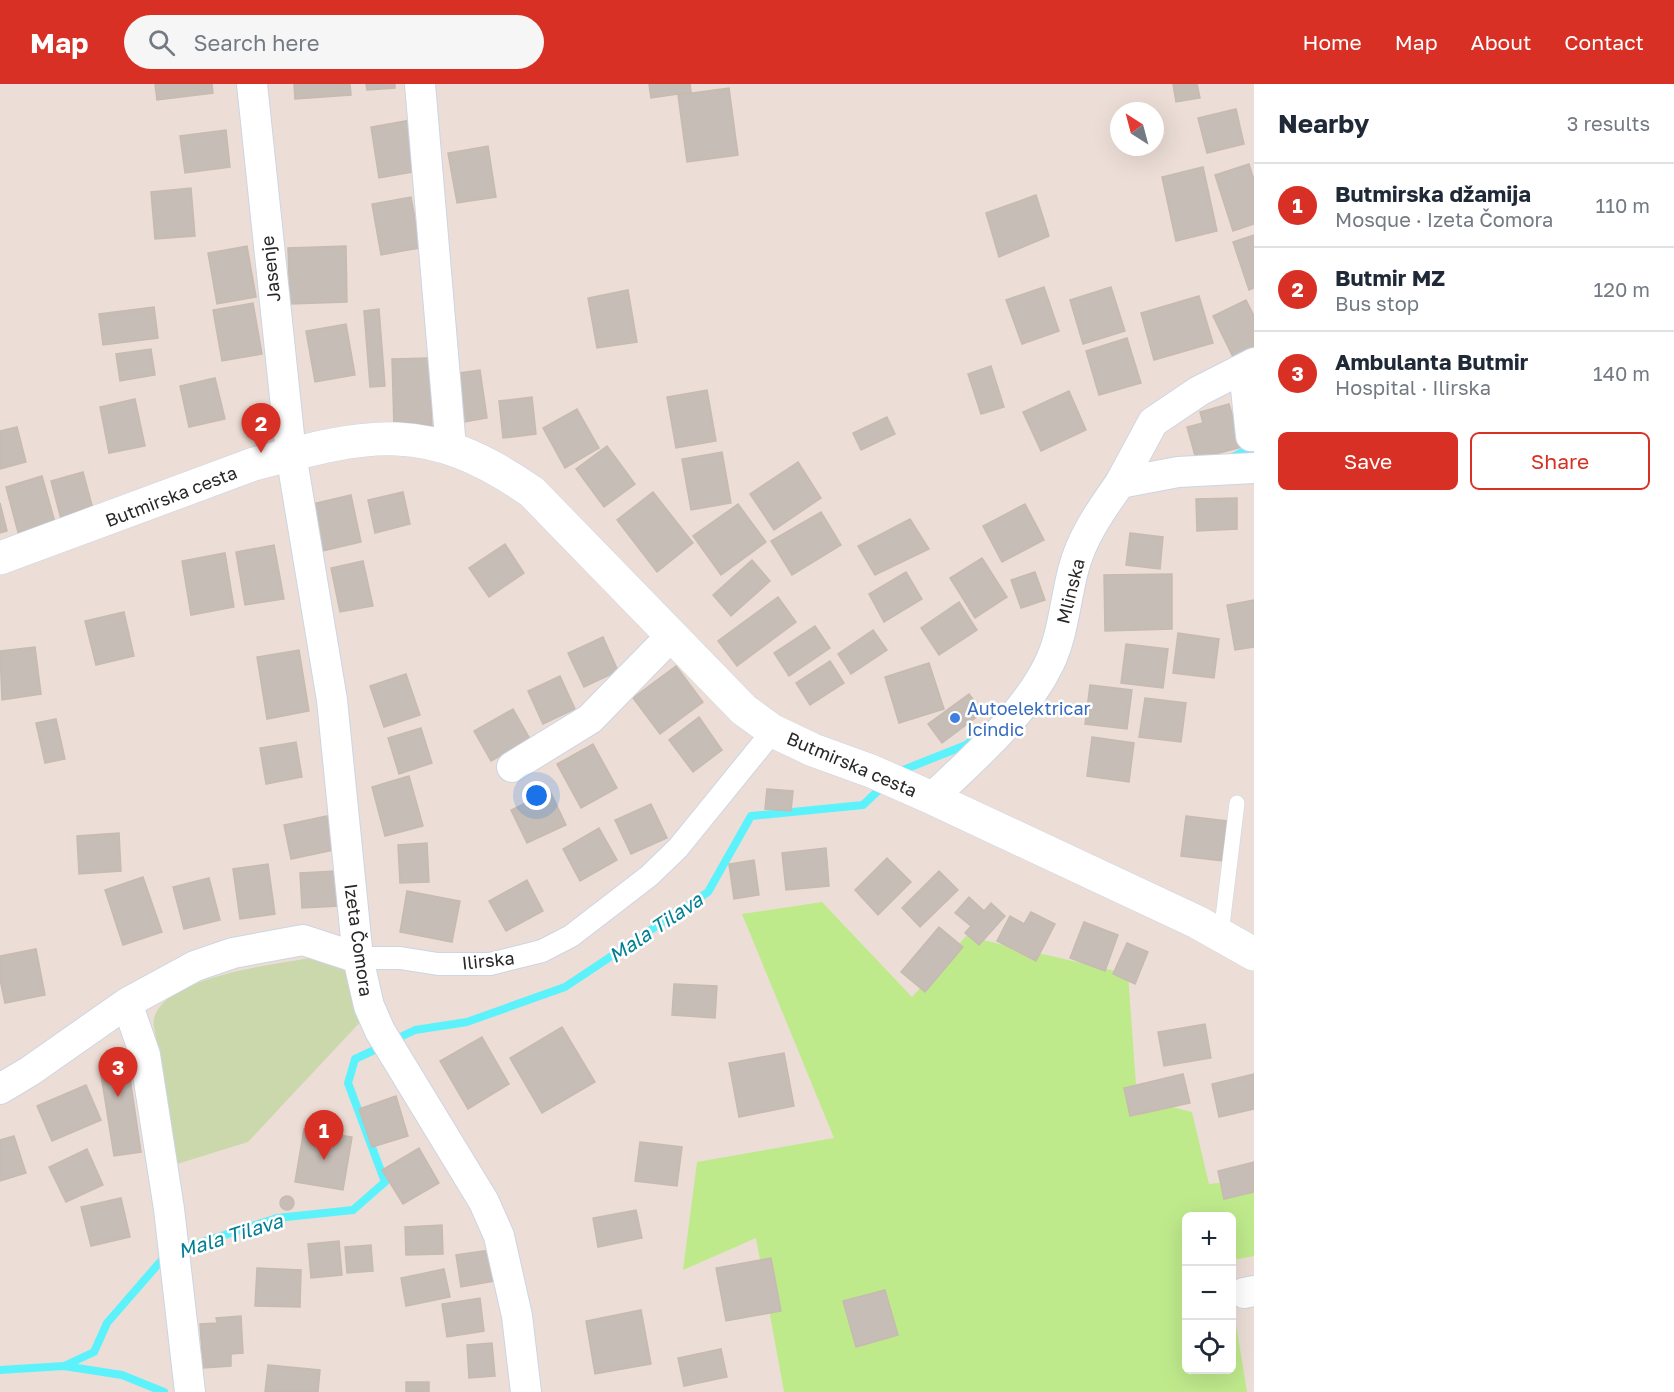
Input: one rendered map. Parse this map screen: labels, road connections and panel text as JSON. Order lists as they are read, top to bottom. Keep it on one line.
{"streets":{"street":["Jasenje","Butmirska cesta","Mlinska","Izeta Čomora","Ilirska"]},"crossings":[["Jasenje","Butmirska cesta"],["Jasenje","Izeta Čomora"],["Butmirska cesta","Mlinska"],["Butmirska cesta","Izeta Čomora"],["Butmirska cesta","Ilirska"],["Izeta Čomora","Ilirska"]],"water":["Mala Tilava"],"places":["Autoelektricar Icindic"],"north":"top left","page":{"header":"Map","search":"Search here","nav":["Home","Map","About","Contact"],"heading":["Nearby","3 results"],"list":[{"mark":"1","name":"Butmirska džamija","note":"Mosque · Izeta Čomora","value":"110 m"},{"mark":"2","name":"Butmir MZ","note":"Bus stop","value":"120 m"},{"mark":"3","name":"Ambulanta Butmir","note":"Hospital · Ilirska","value":"140 m"}],"pins":["2","3","1"],"buttons":["Save","Share"],"map_buttons":["+","−"]}}
